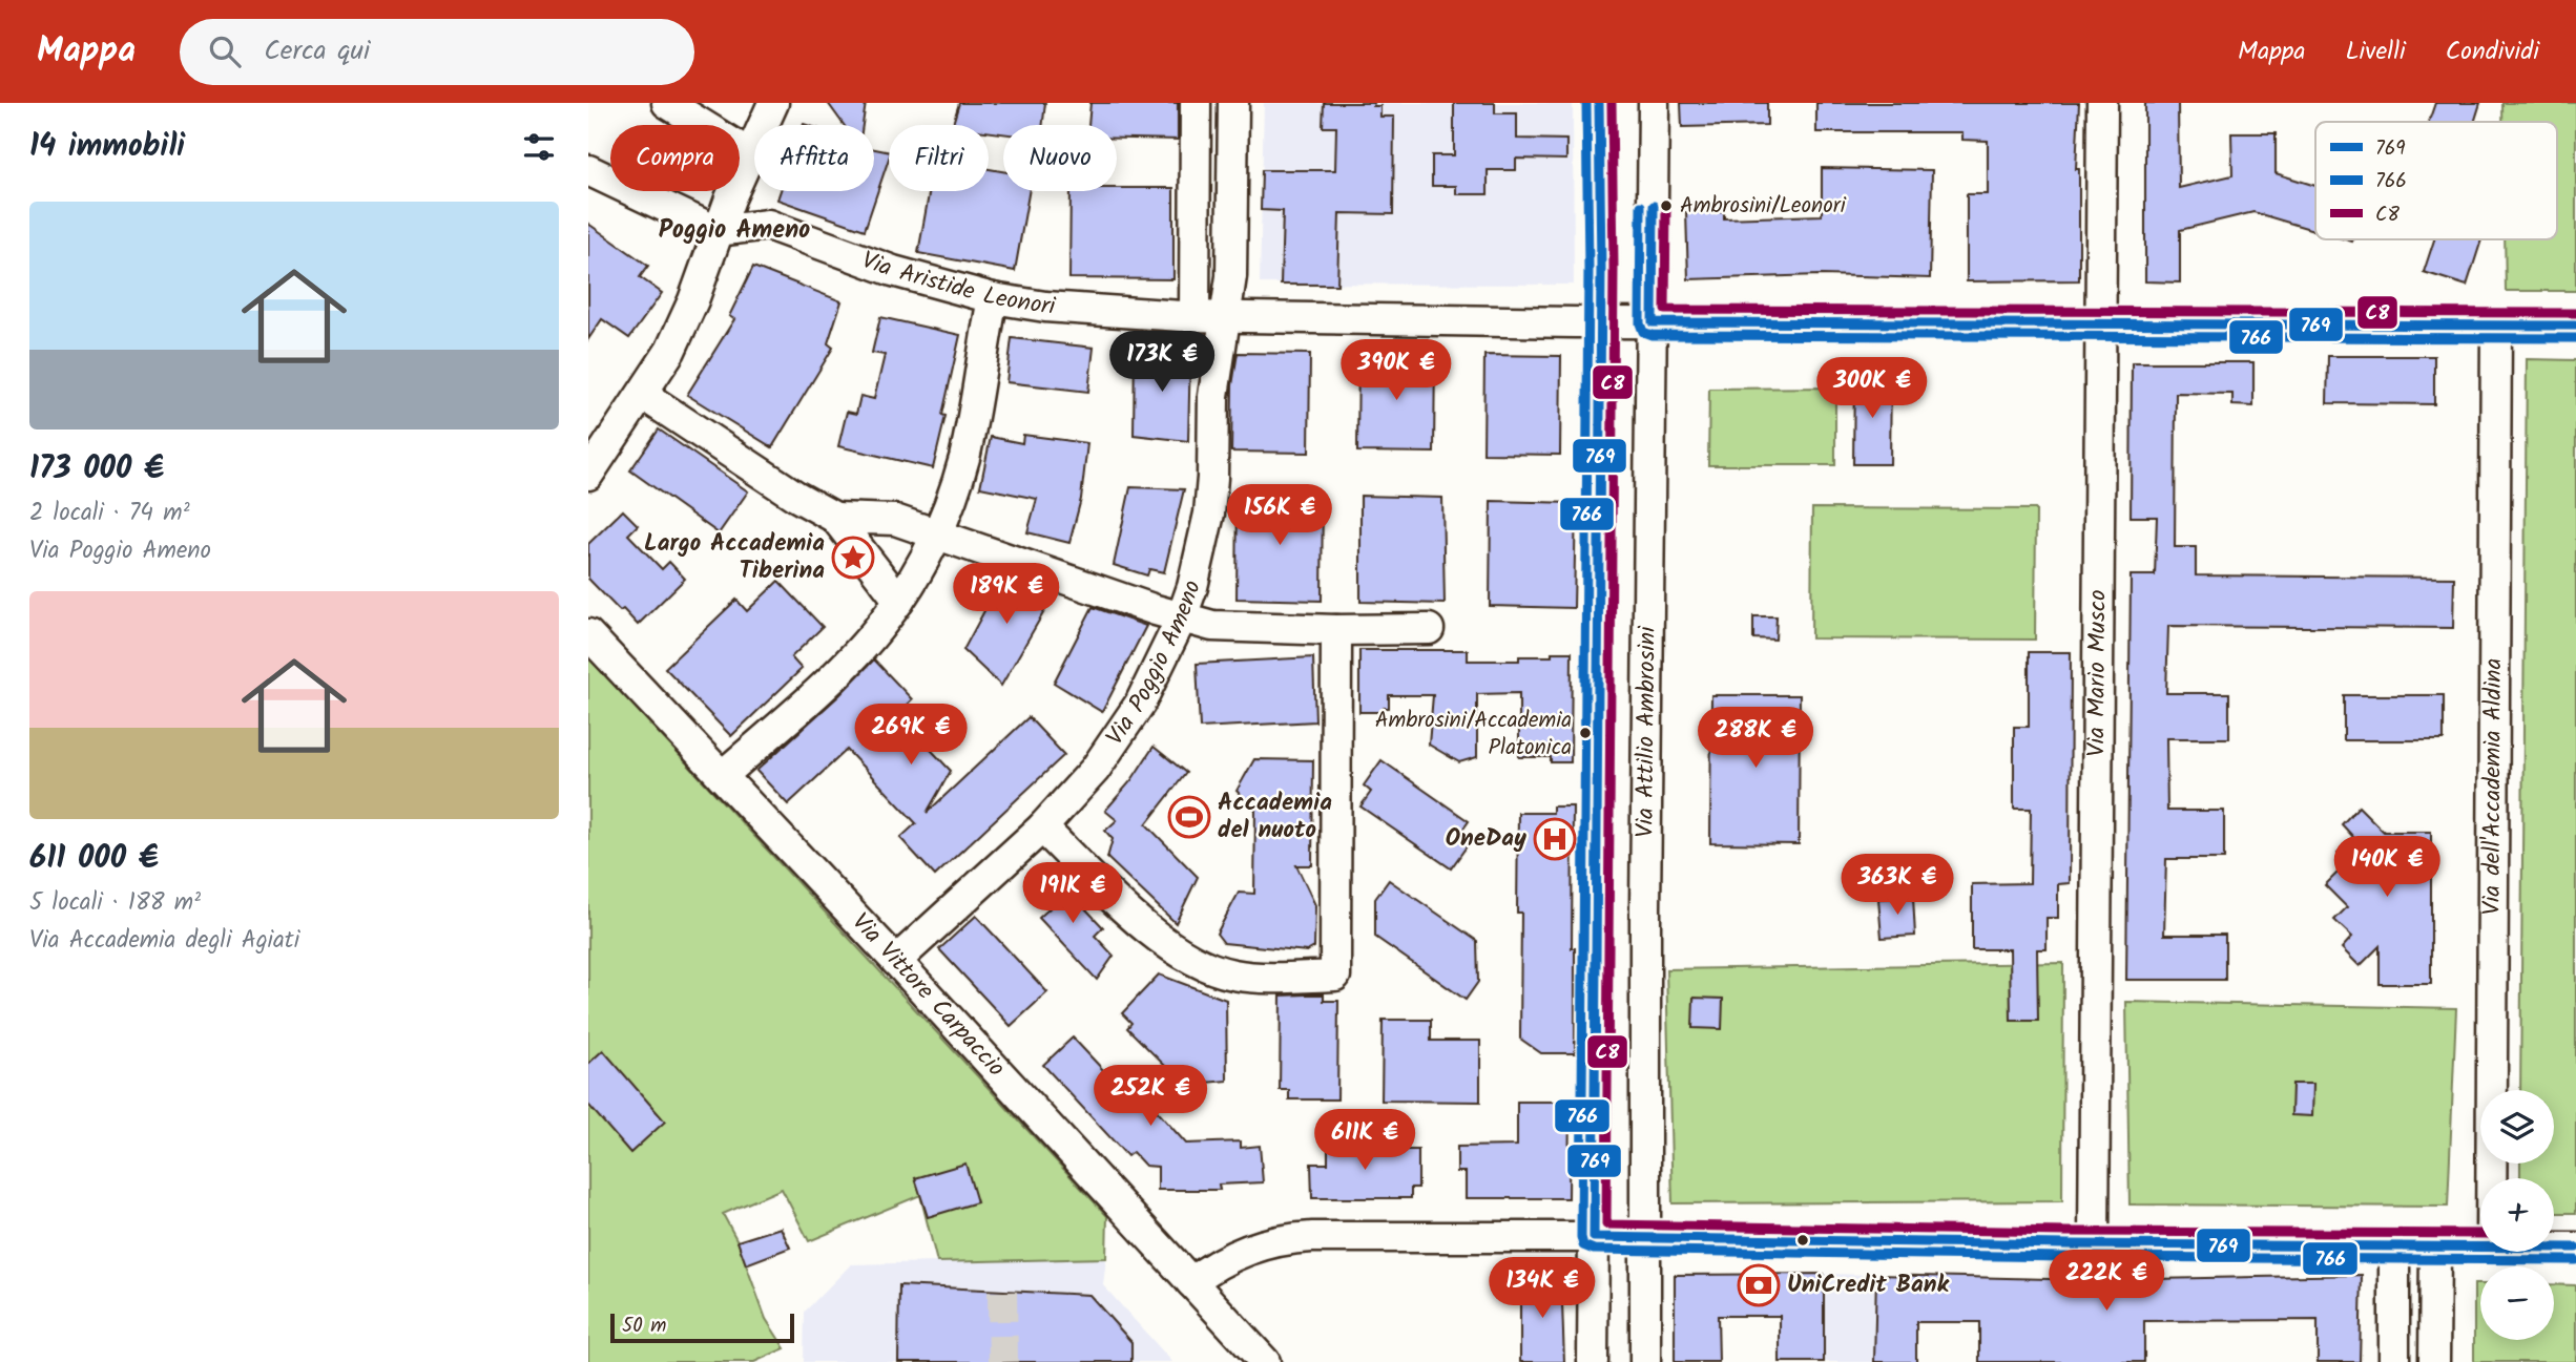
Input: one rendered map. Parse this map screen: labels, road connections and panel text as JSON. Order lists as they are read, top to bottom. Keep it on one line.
{"streets":{"street":["Via Aristide Leonori","Via Poggio Ameno","Via Mario Musco","Via Attilio Ambrosini","Via dell'Accademia Aldina","Via Vittore Carpaccio"]},"crossings":[["Via Aristide Leonori","Via Poggio Ameno"],["Via Aristide Leonori","Via Mario Musco"],["Via Aristide Leonori","Via Attilio Ambrosini"],["Via Aristide Leonori","Via dell'Accademia Aldina"],["Via Poggio Ameno","Via Vittore Carpaccio"]],"districts":["Poggio Ameno"],"places":{"other":["Ambrosini/Leonori","Ambrosini/Accademia Platonica"],"place":["Largo Accademia Tiberina"],"sports":["Accademia del nuoto"],"hospital":["OneDay"],"bank":["UniCredit Bank"]},"lines":["transit line 769","transit line 766","transit line C8"],"legend":["769","766","C8"],"scale_bar":"50 m","page":{"header":"Mappa","search":"Cerca qui","nav":["Mappa","Livelli","Condividi"],"heading":"14 immobili","chip":["Compra","Affitta","Filtri","Nuovo"],"list":[{"name":"173 000 €","note":"2 locali · 74 m² · Via Poggio Ameno"},{"name":"611 000 €","note":"5 locali · 188 m² · Via Accademia degli Agiati"}],"price":["173K €","390K €","300K €","156K €","189K €","269K €","288K €","140K €","363K €","191K €","252K €","611K €","222K €","134K €"],"map_buttons":["+","−"],"scale":"50 m"}}
